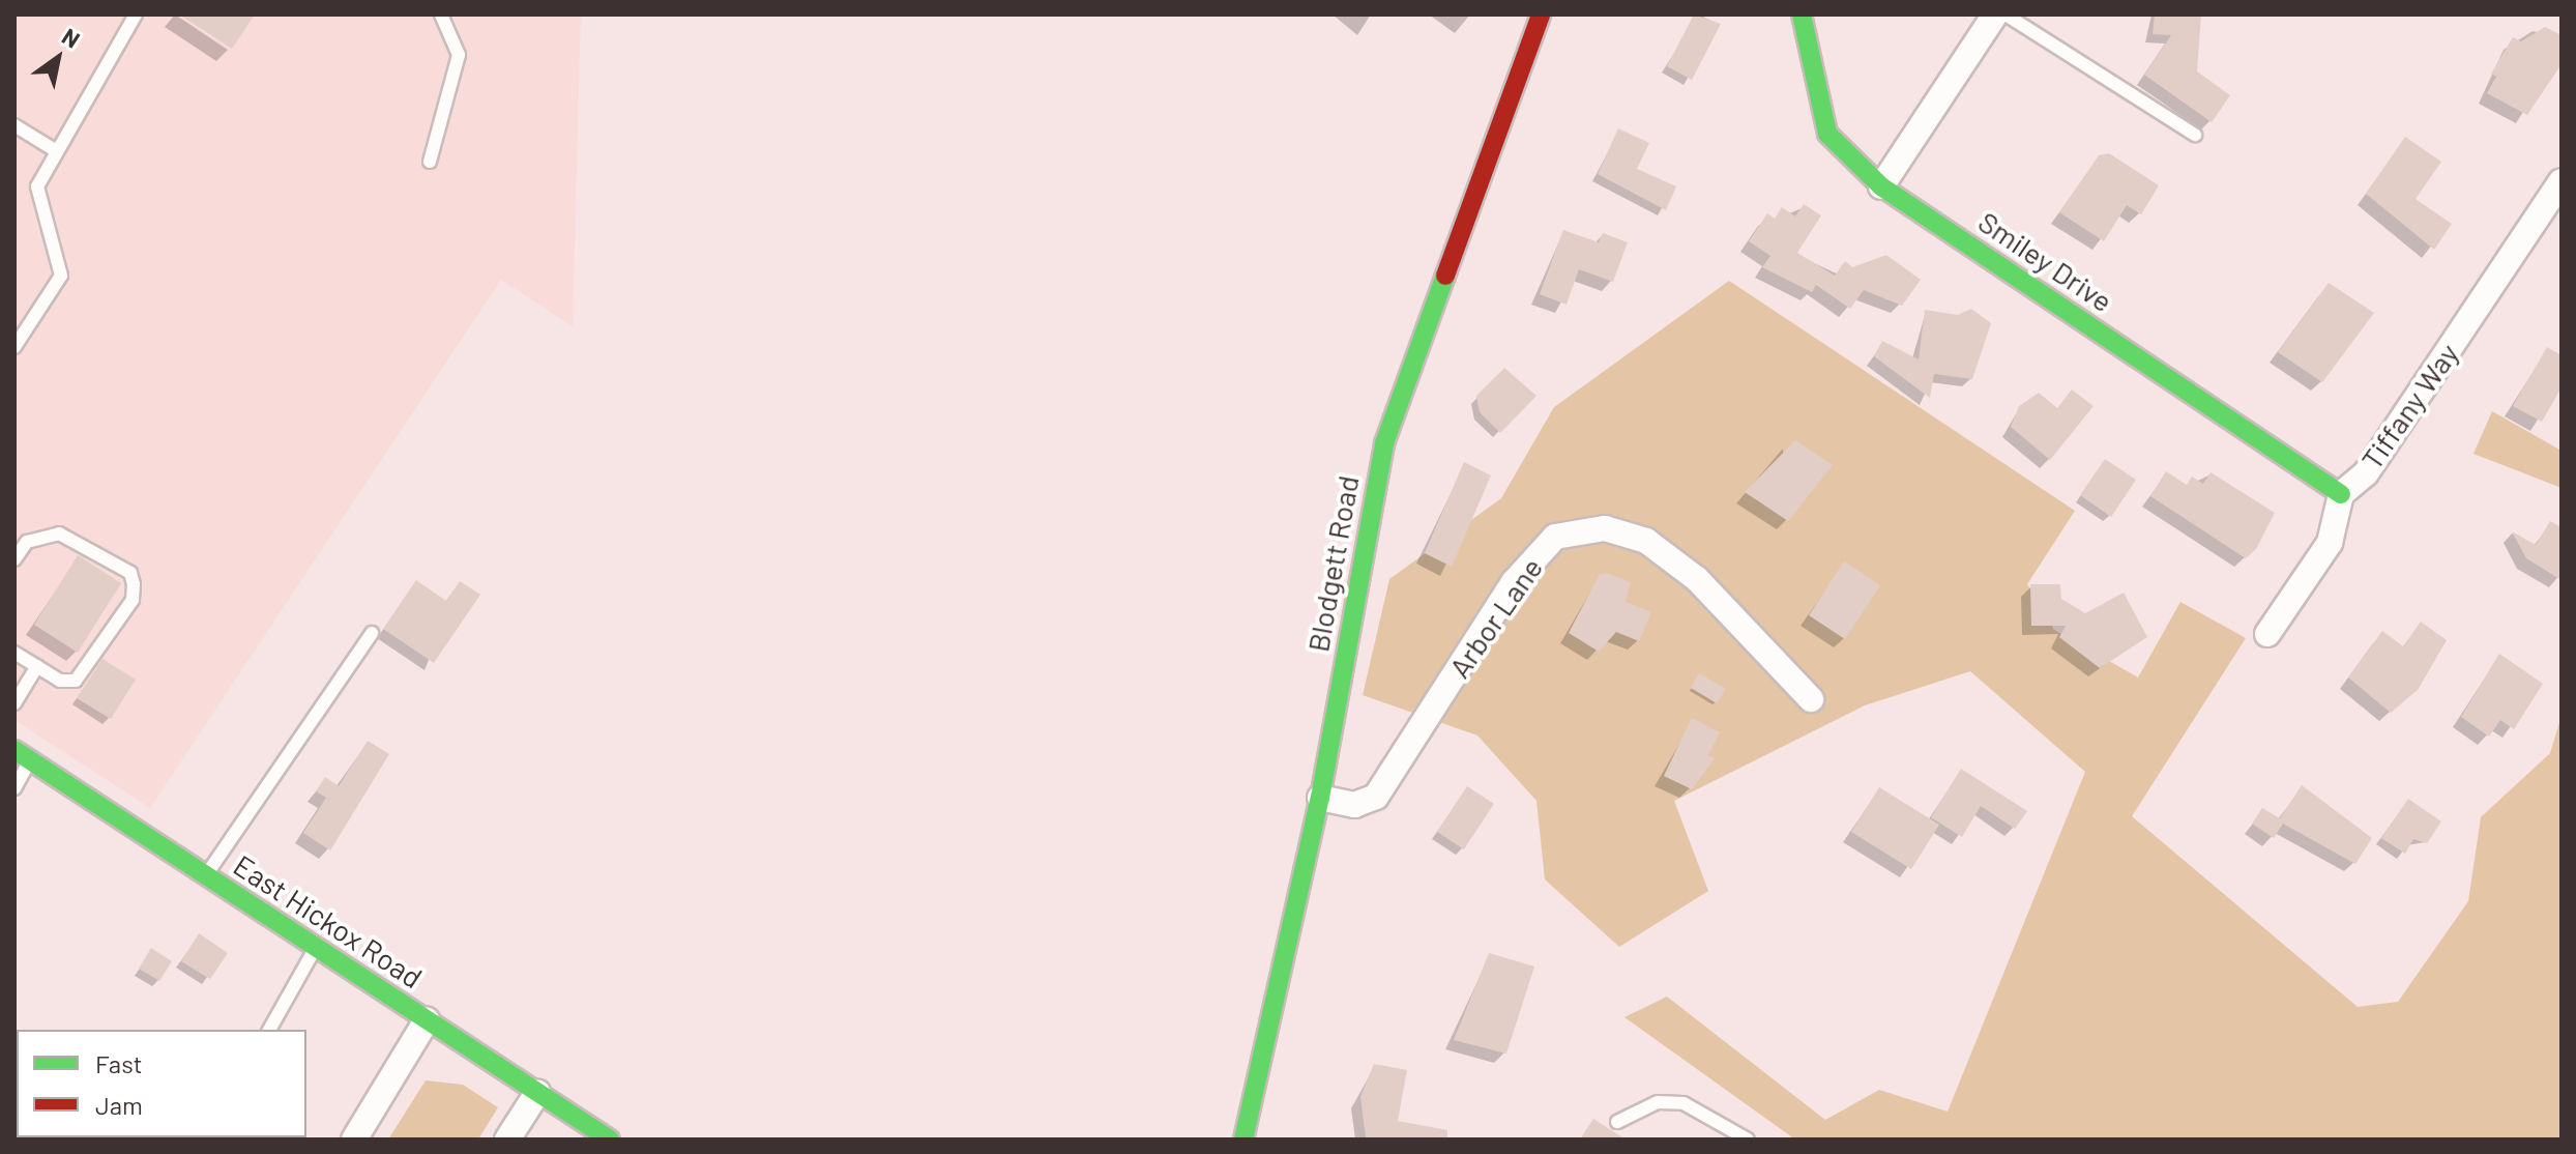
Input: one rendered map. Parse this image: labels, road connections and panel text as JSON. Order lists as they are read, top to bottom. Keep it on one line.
{"streets":{"street":["Smiley Drive","Tiffany Way","Blodgett Road","Arbor Lane","East Hickox Road"]},"crossings":[["Smiley Drive","Tiffany Way"],["Blodgett Road","Arbor Lane"]],"legend":["Fast","Jam"],"north":"top right"}
